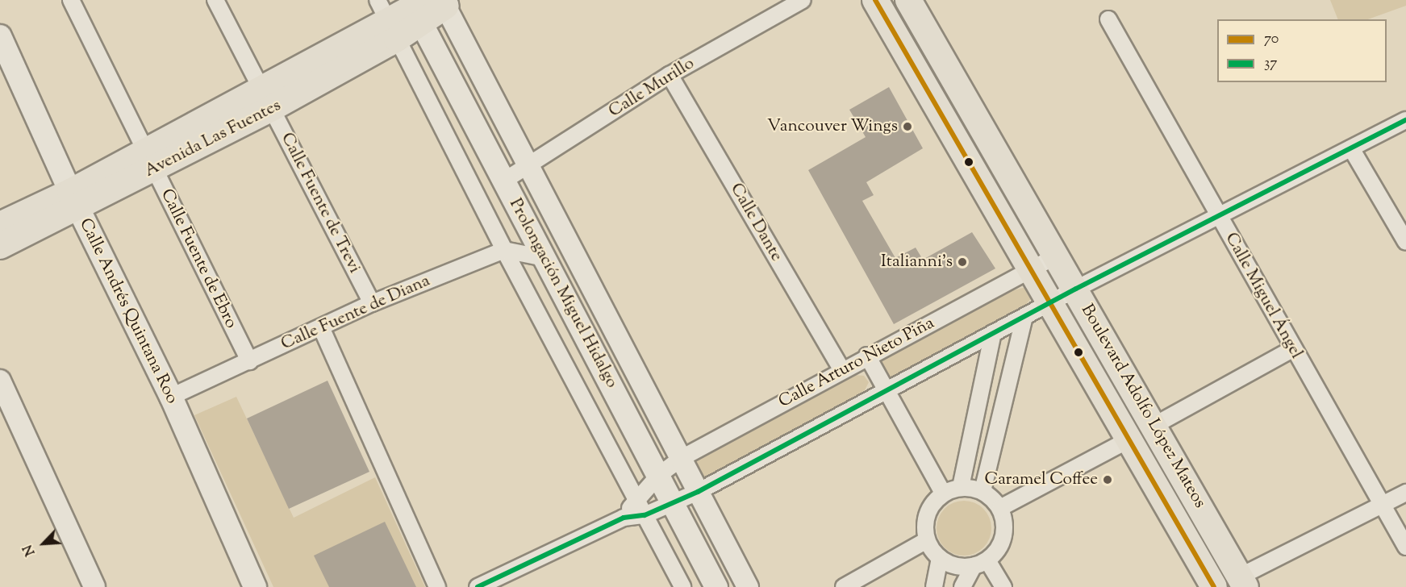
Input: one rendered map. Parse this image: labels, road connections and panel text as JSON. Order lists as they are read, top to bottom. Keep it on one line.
{"streets":{"main road":["Avenida Las Fuentes","Prolongación Miguel Hidalgo","Calle Andrés Quintana Roo","Boulevard Adolfo López Mateos"],"street":["Calle Murillo","Calle Fuente de Trevi","Calle Dante","Calle Fuente de Ebro","Calle Miguel Ángel","Calle Fuente de Diana","Calle Arturo Nieto Piña"]},"crossings":[["Calle Murillo","Calle Dante"],["Calle Murillo","Prolongación Miguel Hidalgo"],["Avenida Las Fuentes","Calle Fuente de Trevi"],["Avenida Las Fuentes","Calle Fuente de Ebro"],["Avenida Las Fuentes","Prolongación Miguel Hidalgo"],["Avenida Las Fuentes","Calle Andrés Quintana Roo"],["Calle Fuente de Trevi","Calle Fuente de Diana"],["Calle Dante","Calle Arturo Nieto Piña"],["Calle Fuente de Ebro","Calle Fuente de Diana"],["Prolongación Miguel Hidalgo","Calle Arturo Nieto Piña"],["Calle Andrés Quintana Roo","Calle Fuente de Diana"],["Calle Arturo Nieto Piña","Boulevard Adolfo López Mateos"]],"places":["Vancouver Wings","Italianni's","Caramel Coffee"],"lines":["transit line 70","transit line 37"],"legend":["70","37"],"north":"bottom left"}
